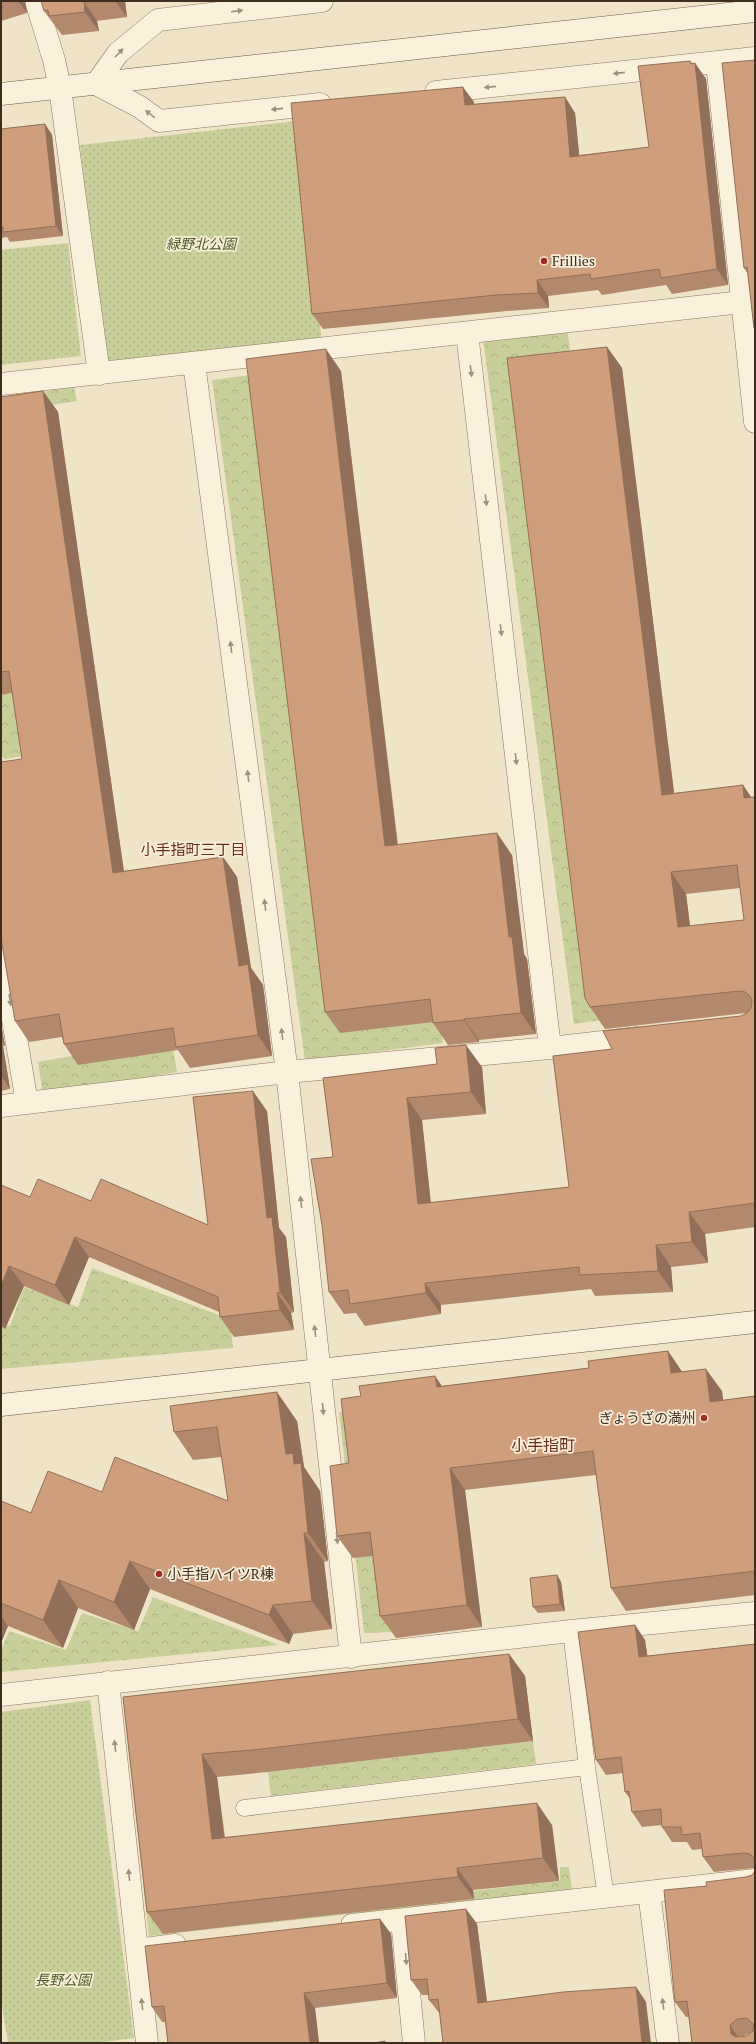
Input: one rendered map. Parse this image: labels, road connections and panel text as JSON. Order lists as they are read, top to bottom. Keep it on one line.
{"districts":["小手指町三丁目","小手指町"],"parks":["緑野北公園","長野公園"],"places":["Frillies","ぎょうざの満州","小手指ハイツR棟"]}
